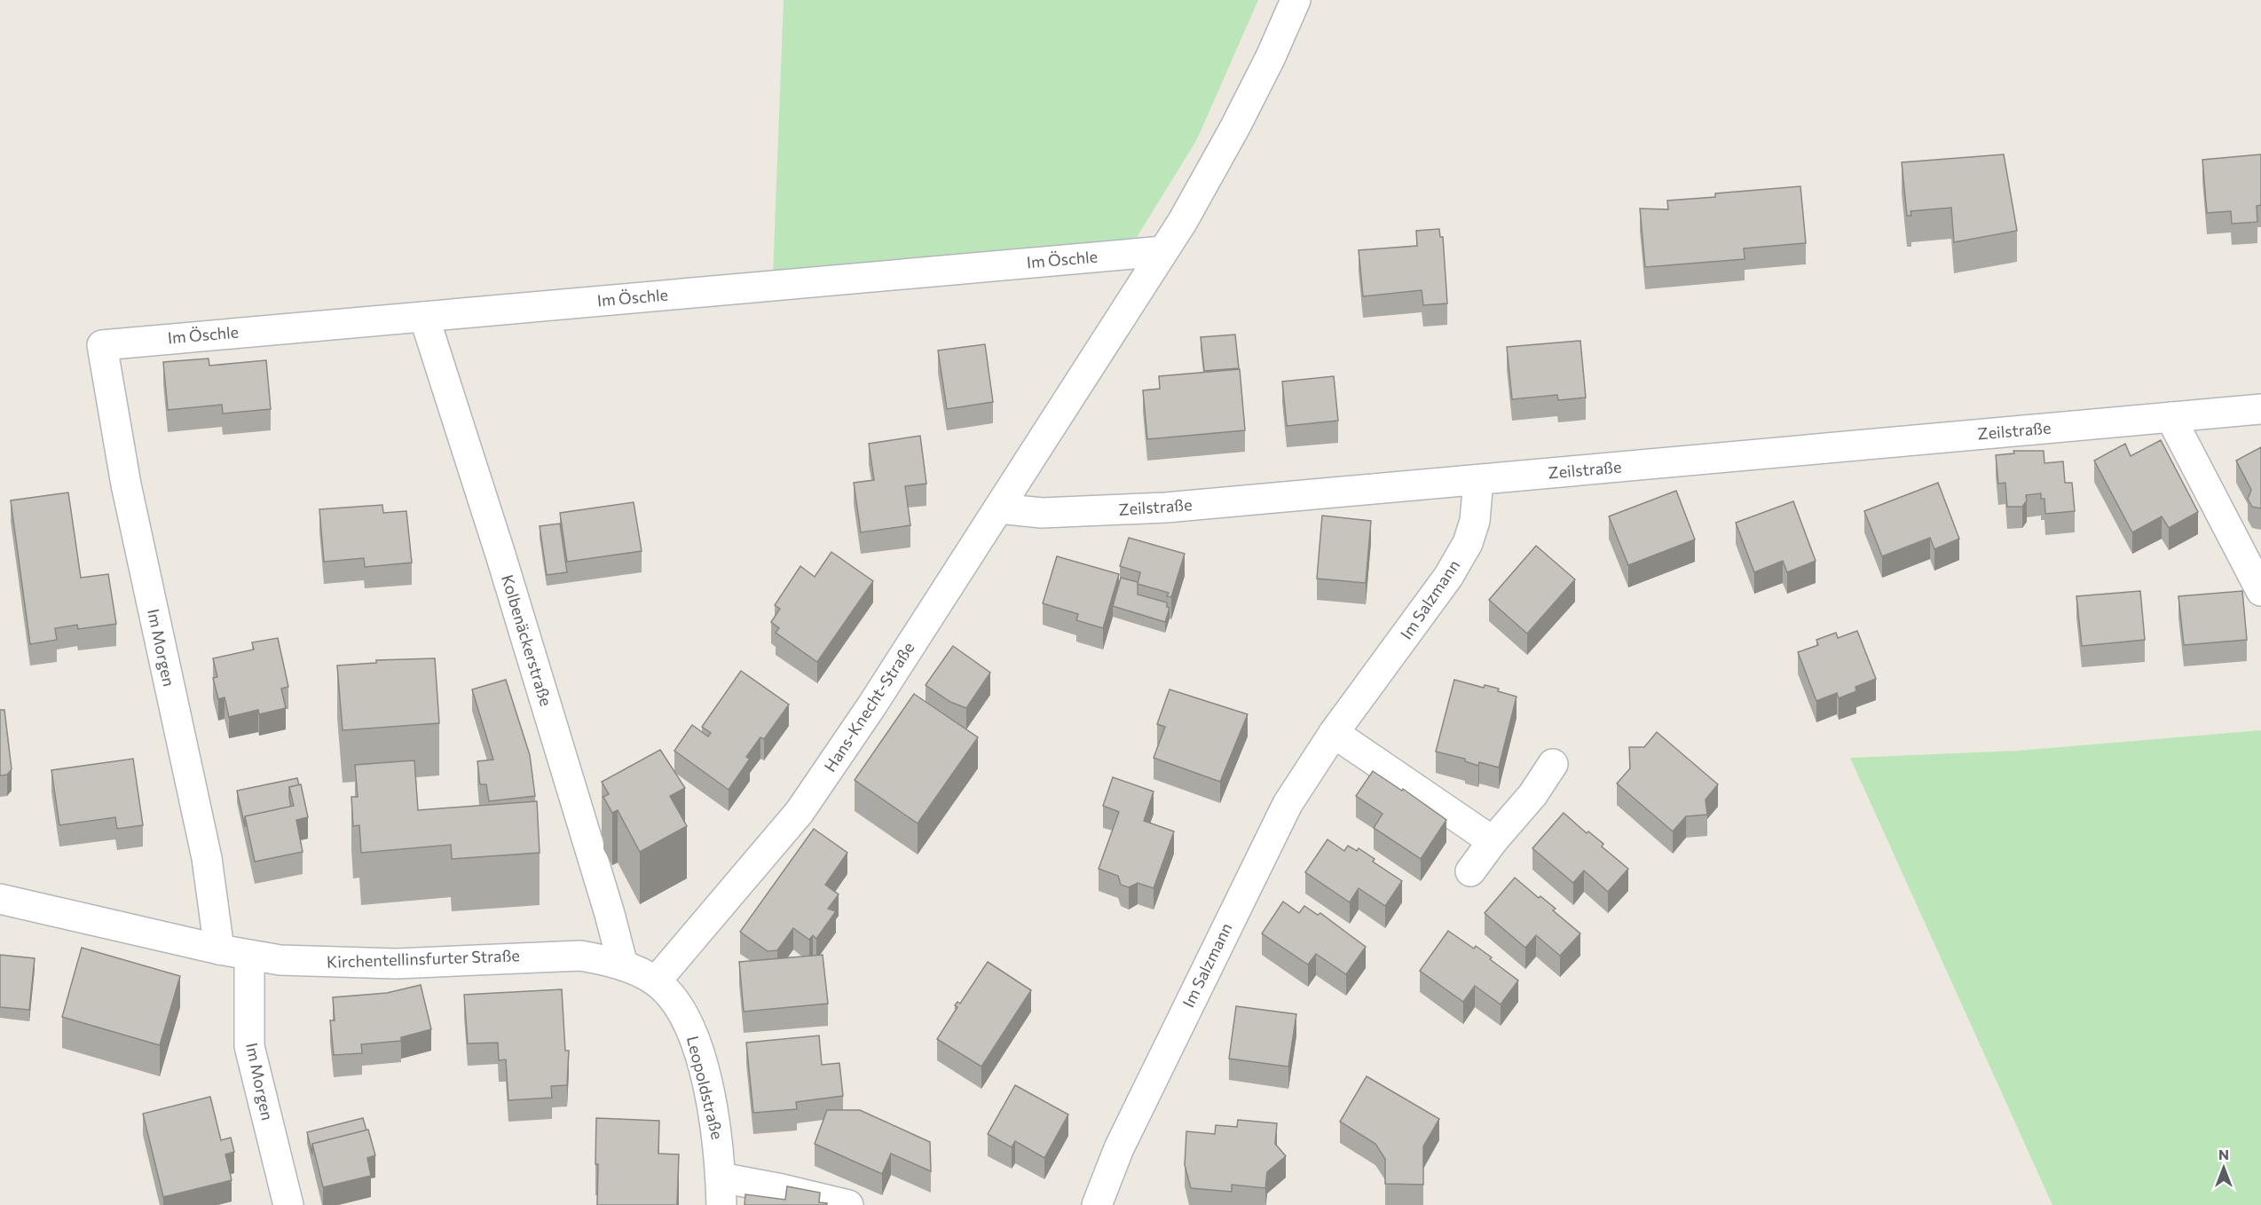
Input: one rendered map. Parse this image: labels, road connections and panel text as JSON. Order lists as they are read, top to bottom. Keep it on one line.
{"streets":{"street":["Im Öschle","Zeilstraße","Im Salzmann","Kolbenäckerstraße","Im Morgen","Hans-Knecht-Straße","Kirchentellinsfurter Straße","Leopoldstraße"]},"crossings":[["Im Öschle","Kolbenäckerstraße"],["Im Öschle","Im Morgen"],["Im Öschle","Hans-Knecht-Straße"],["Zeilstraße","Im Salzmann"],["Zeilstraße","Hans-Knecht-Straße"],["Kolbenäckerstraße","Kirchentellinsfurter Straße"],["Im Morgen","Kirchentellinsfurter Straße"],["Hans-Knecht-Straße","Kirchentellinsfurter Straße"],["Hans-Knecht-Straße","Leopoldstraße"],["Kirchentellinsfurter Straße","Leopoldstraße"]],"north":"top"}
